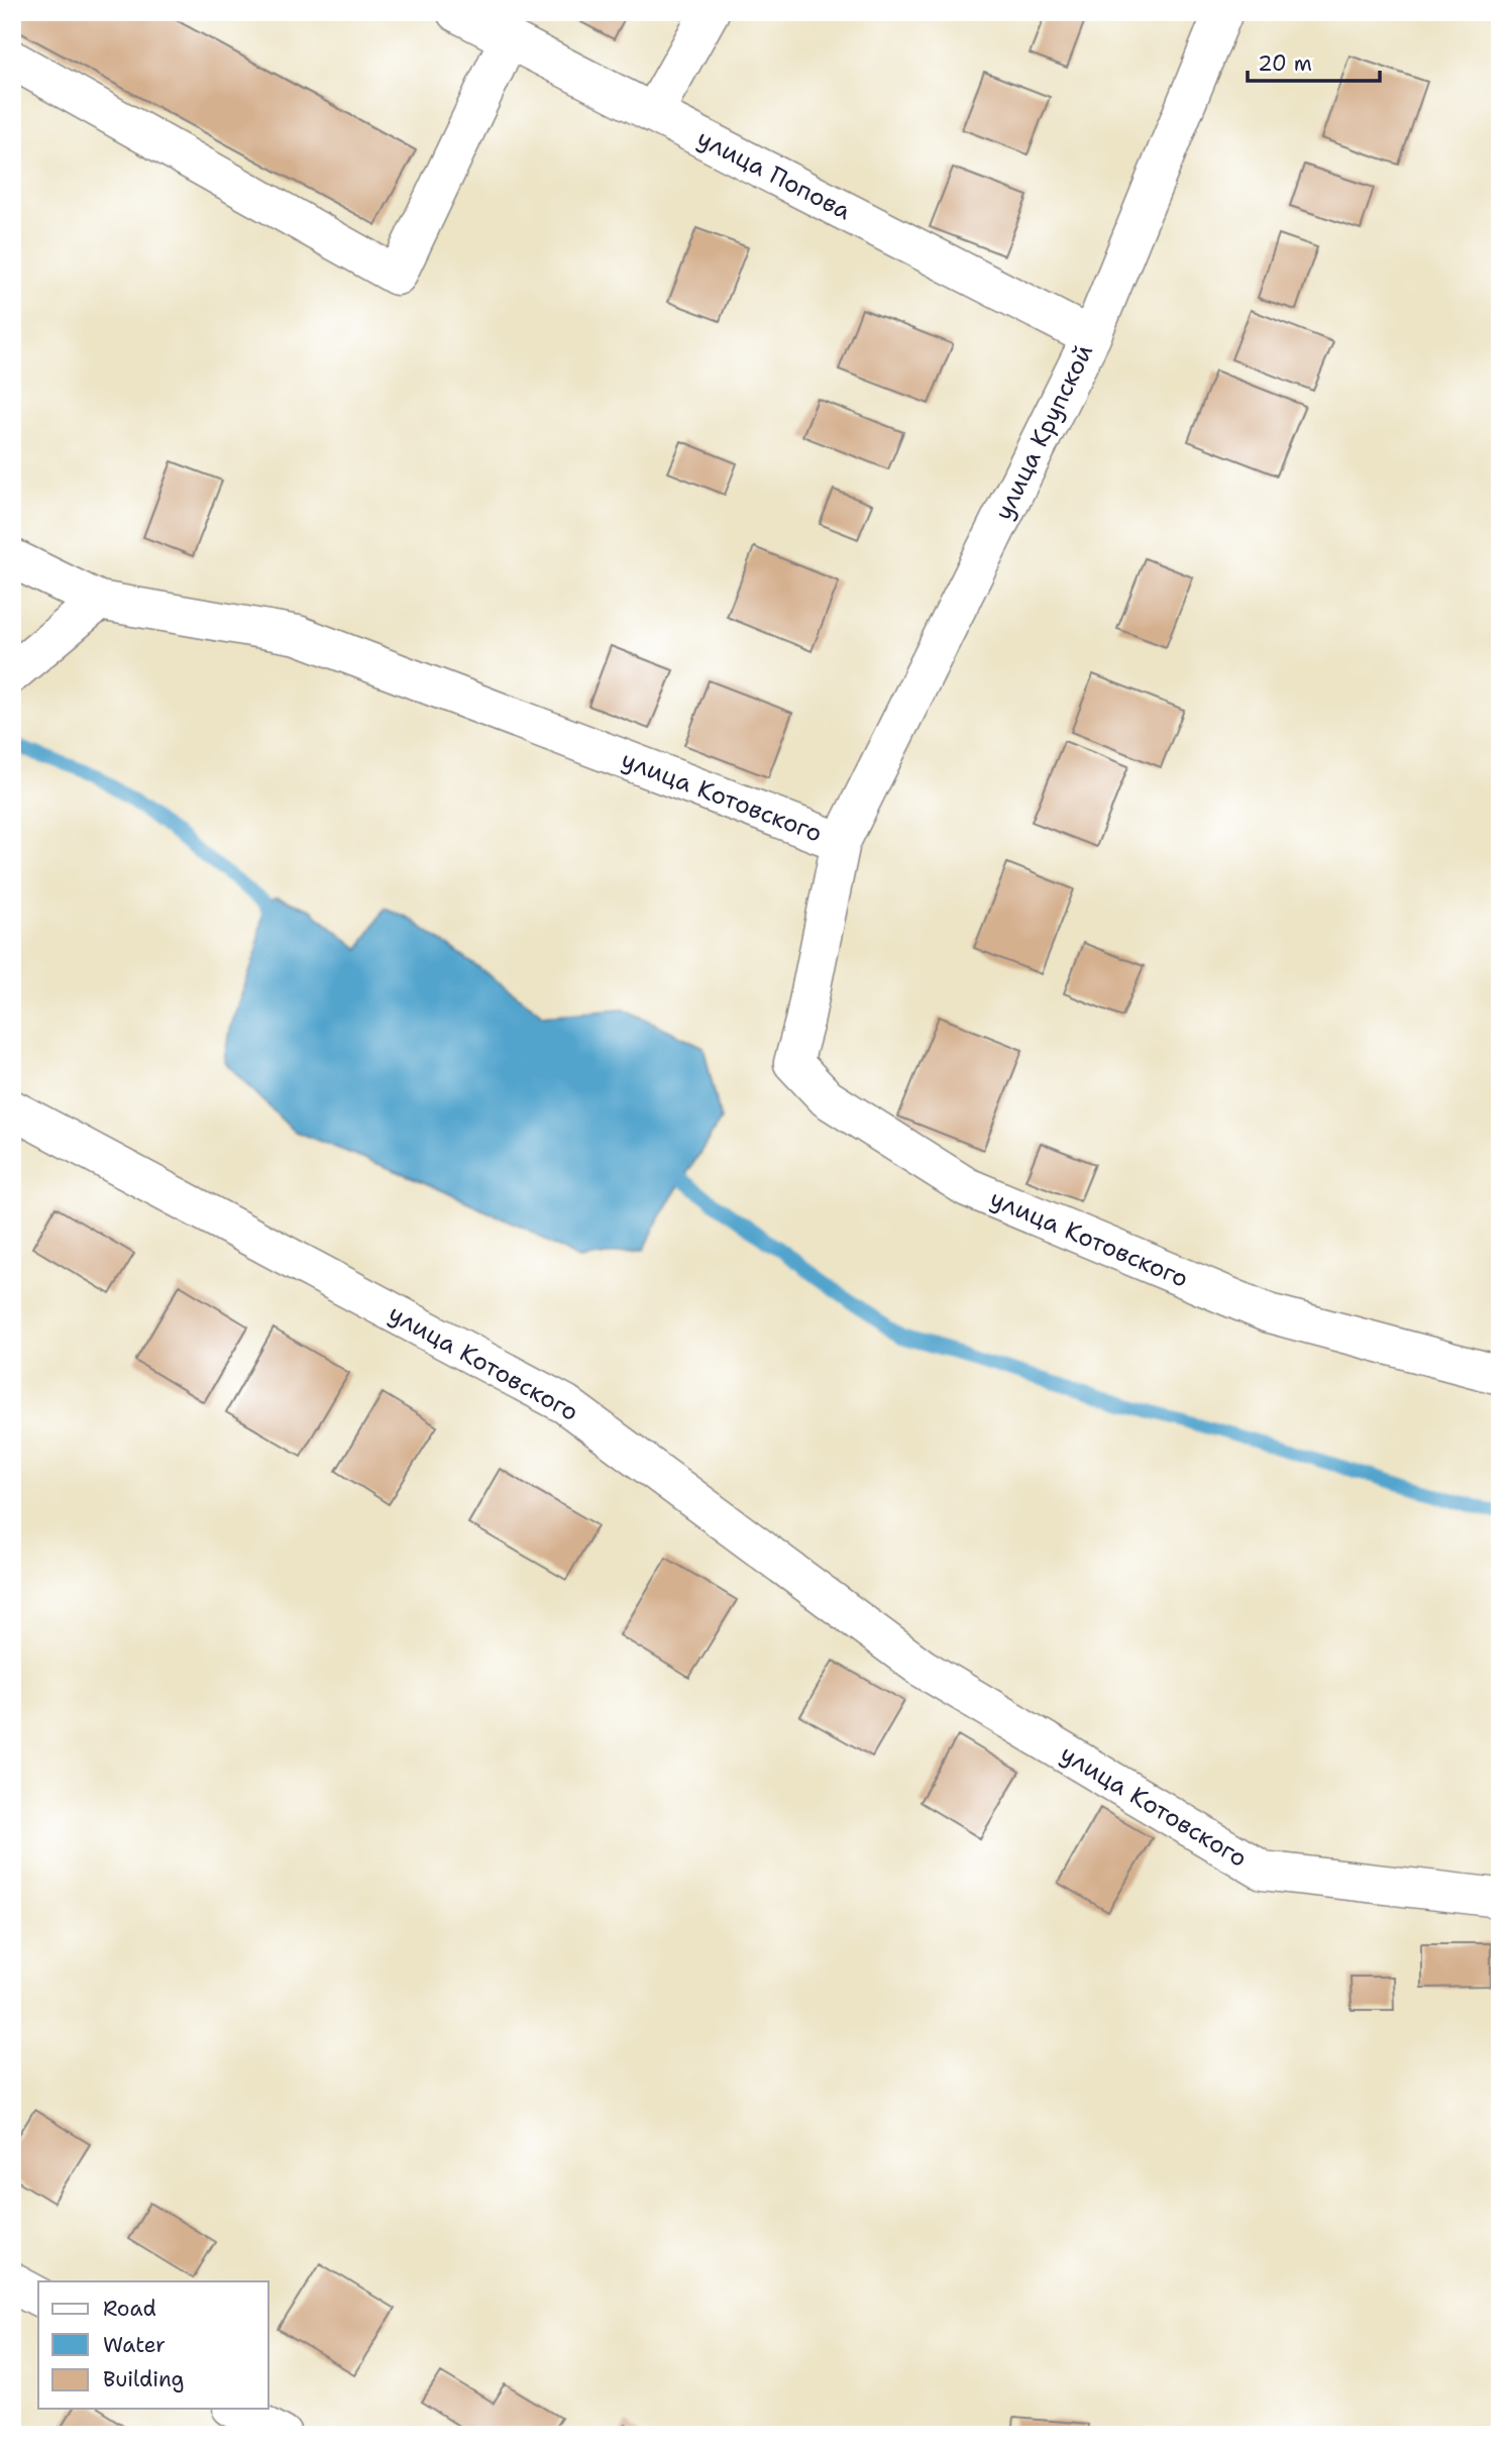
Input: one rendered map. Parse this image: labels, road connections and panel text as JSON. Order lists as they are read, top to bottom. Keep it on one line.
{"streets":{"street":["улица Попова","улица Крупской","улица Котовского"]},"crossings":[["улица Попова","улица Крупской"],["улица Крупской","улица Котовского"]],"legend":["Road","Water","Building"],"scale_bar":"20 m"}
